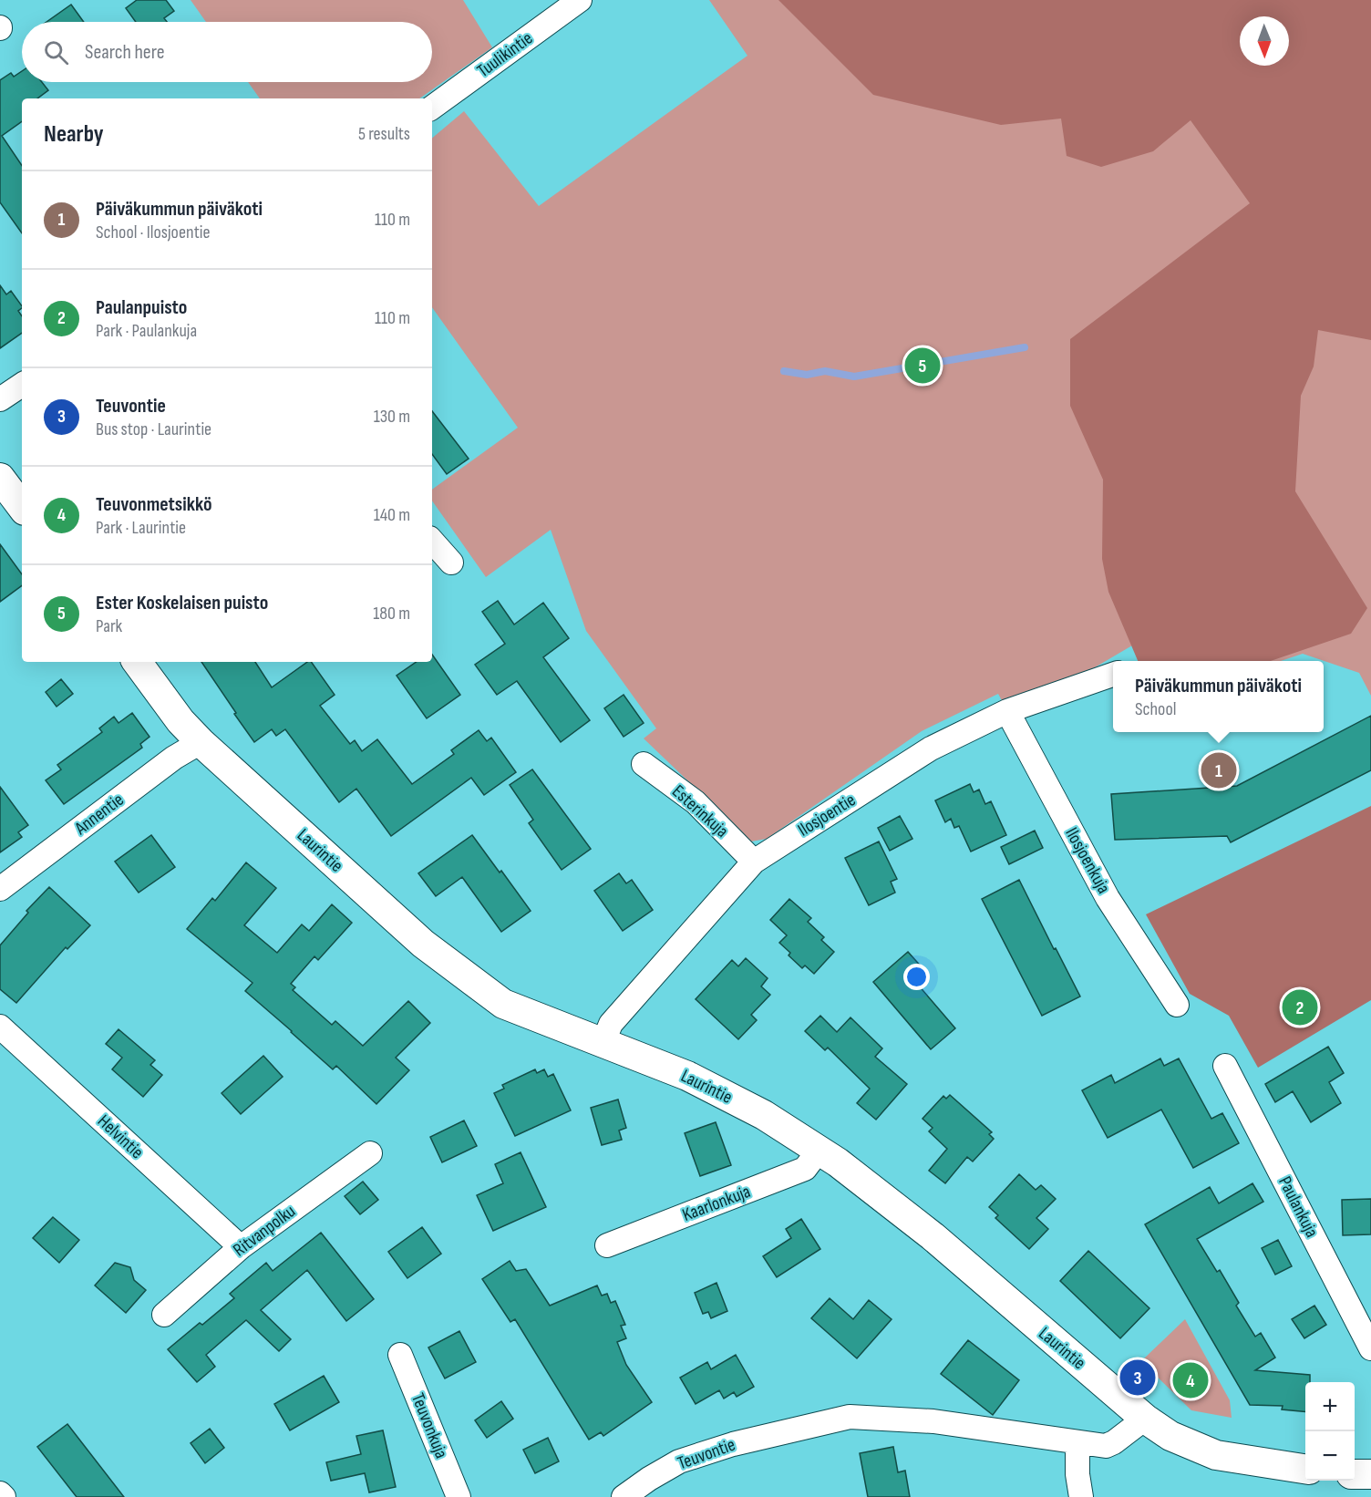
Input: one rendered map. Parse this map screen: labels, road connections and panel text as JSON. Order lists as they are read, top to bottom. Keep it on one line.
{"streets":{"street":["Tuulikintie","Esterinkuja","Annentie","Ilosjoentie","Laurintie","Ilosjoenkuja","Helvintie","Kaarlonkuja","Paulankuja","Ritvanpolku","Teuvonkuja","Teuvontie"]},"crossings":[["Esterinkuja","Ilosjoentie"],["Annentie","Laurintie"],["Ilosjoentie","Laurintie"],["Ilosjoentie","Ilosjoenkuja"],["Laurintie","Kaarlonkuja"],["Laurintie","Teuvontie"],["Helvintie","Ritvanpolku"]],"north":"bottom","page":{"search":"Search here","heading":["Nearby","5 results"],"list":[{"mark":"1","name":"Päiväkummun päiväkoti","note":"School · Ilosjoentie","value":"110 m"},{"mark":"2","name":"Paulanpuisto","note":"Park · Paulankuja","value":"110 m"},{"mark":"3","name":"Teuvontie","note":"Bus stop · Laurintie","value":"130 m"},{"mark":"4","name":"Teuvonmetsikkö","note":"Park · Laurintie","value":"140 m"},{"mark":"5","name":"Ester Koskelaisen puisto","note":"Park","value":"180 m"}],"pins":["5","1","2","3","4"],"popup":["Päiväkummun päiväkoti","School"],"map_buttons":["+","−"]}}
